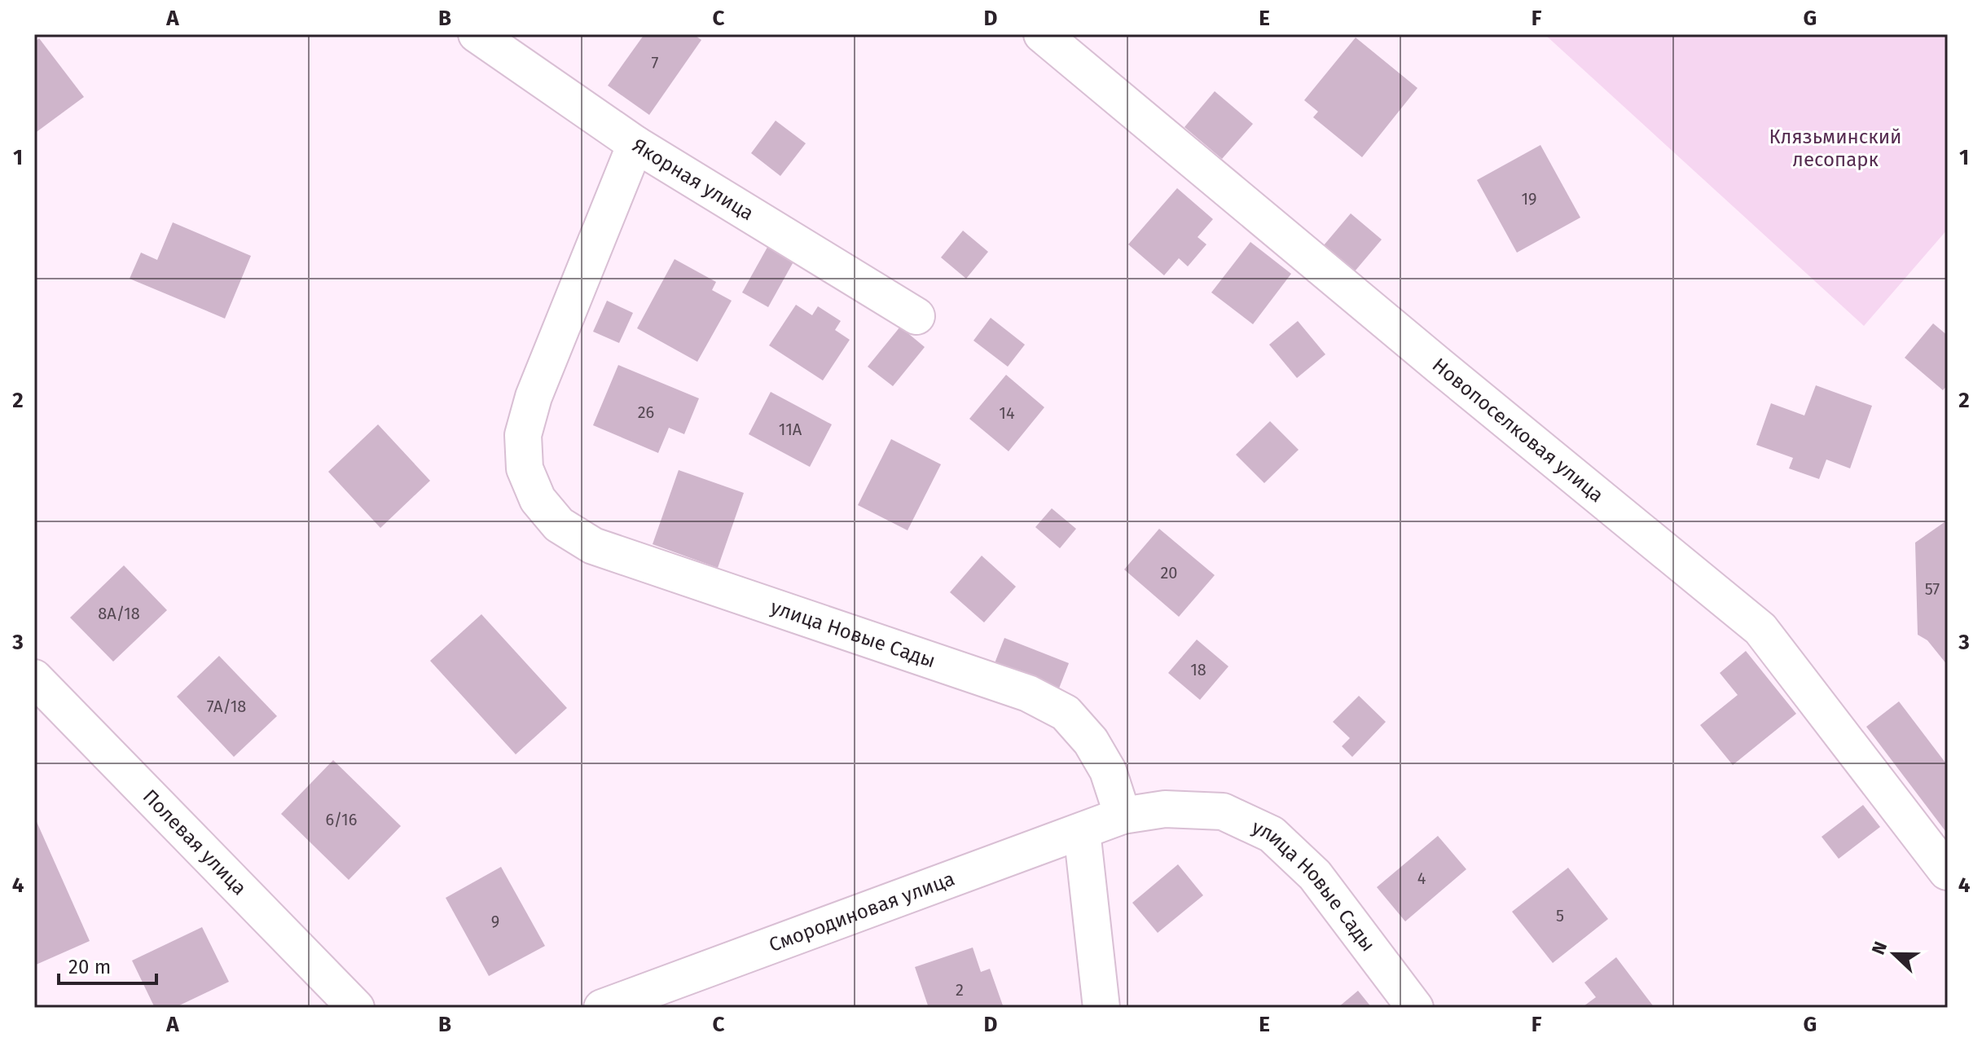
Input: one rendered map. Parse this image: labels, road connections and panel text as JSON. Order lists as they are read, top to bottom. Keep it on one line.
{"streets":{"street":["Якорная улица","Новопоселковая улица","улица Новые Сады","Полевая улица","Смородиновая улица"]},"crossings":[["Якорная улица","улица Новые Сады"],["улица Новые Сады","Смородиновая улица"]],"parks":["Клязьминский лесопарк"],"house_numbers":["7","19","26","14","11А","20","57","8А/18","18","7А/18","6/16","4","5","9","2"],"scale_bar":"20 m","north":"left","grid":{"columns":["A","B","C","D","E","F","G"],"rows":["1","2","3","4"]}}
